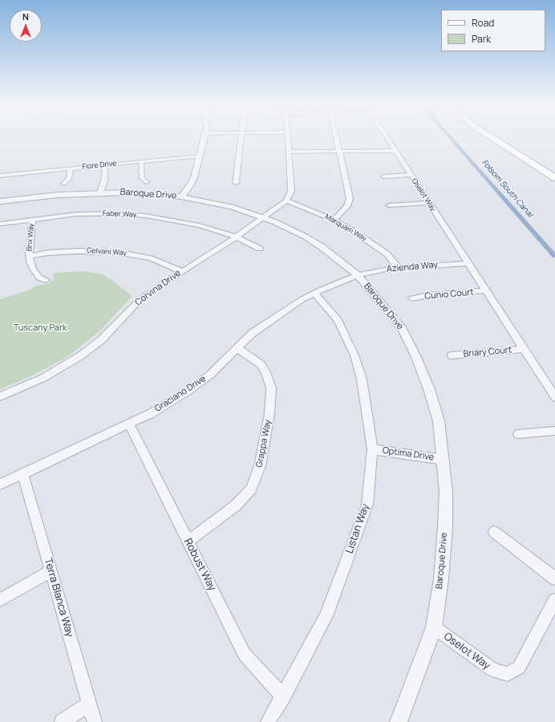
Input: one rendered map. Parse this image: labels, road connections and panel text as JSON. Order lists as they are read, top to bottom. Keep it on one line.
{"streets":{"street":["Fiore Drive","Baroque Drive","Oselot Way","Faber Way","Marquam Way","Brix Way","Gelvani Way","Azienda Way","Corvina Drive","Cunio Court","Briary Court","Graciano Drive","Grappa Way","Optima Drive","Listan Way","Robust Way","Terra Blanca Way"]},"crossings":[["Baroque Drive","Oselot Way"],["Baroque Drive","Azienda Way"],["Baroque Drive","Corvina Drive"],["Baroque Drive","Graciano Drive"],["Baroque Drive","Optima Drive"],["Oselot Way","Azienda Way"],["Oselot Way","Cunio Court"],["Oselot Way","Briary Court"],["Faber Way","Brix Way"],["Faber Way","Corvina Drive"],["Marquam Way","Azienda Way"],["Marquam Way","Corvina Drive"],["Brix Way","Gelvani Way"],["Gelvani Way","Corvina Drive"],["Azienda Way","Graciano Drive"],["Graciano Drive","Grappa Way"],["Graciano Drive","Listan Way"],["Graciano Drive","Robust Way"],["Graciano Drive","Terra Blanca Way"],["Grappa Way","Robust Way"],["Optima Drive","Listan Way"],["Listan Way","Robust Way"]],"water":["Folsom South Canal"],"parks":["Tuscany Park"],"legend":["Road","Park"],"north":"top"}
